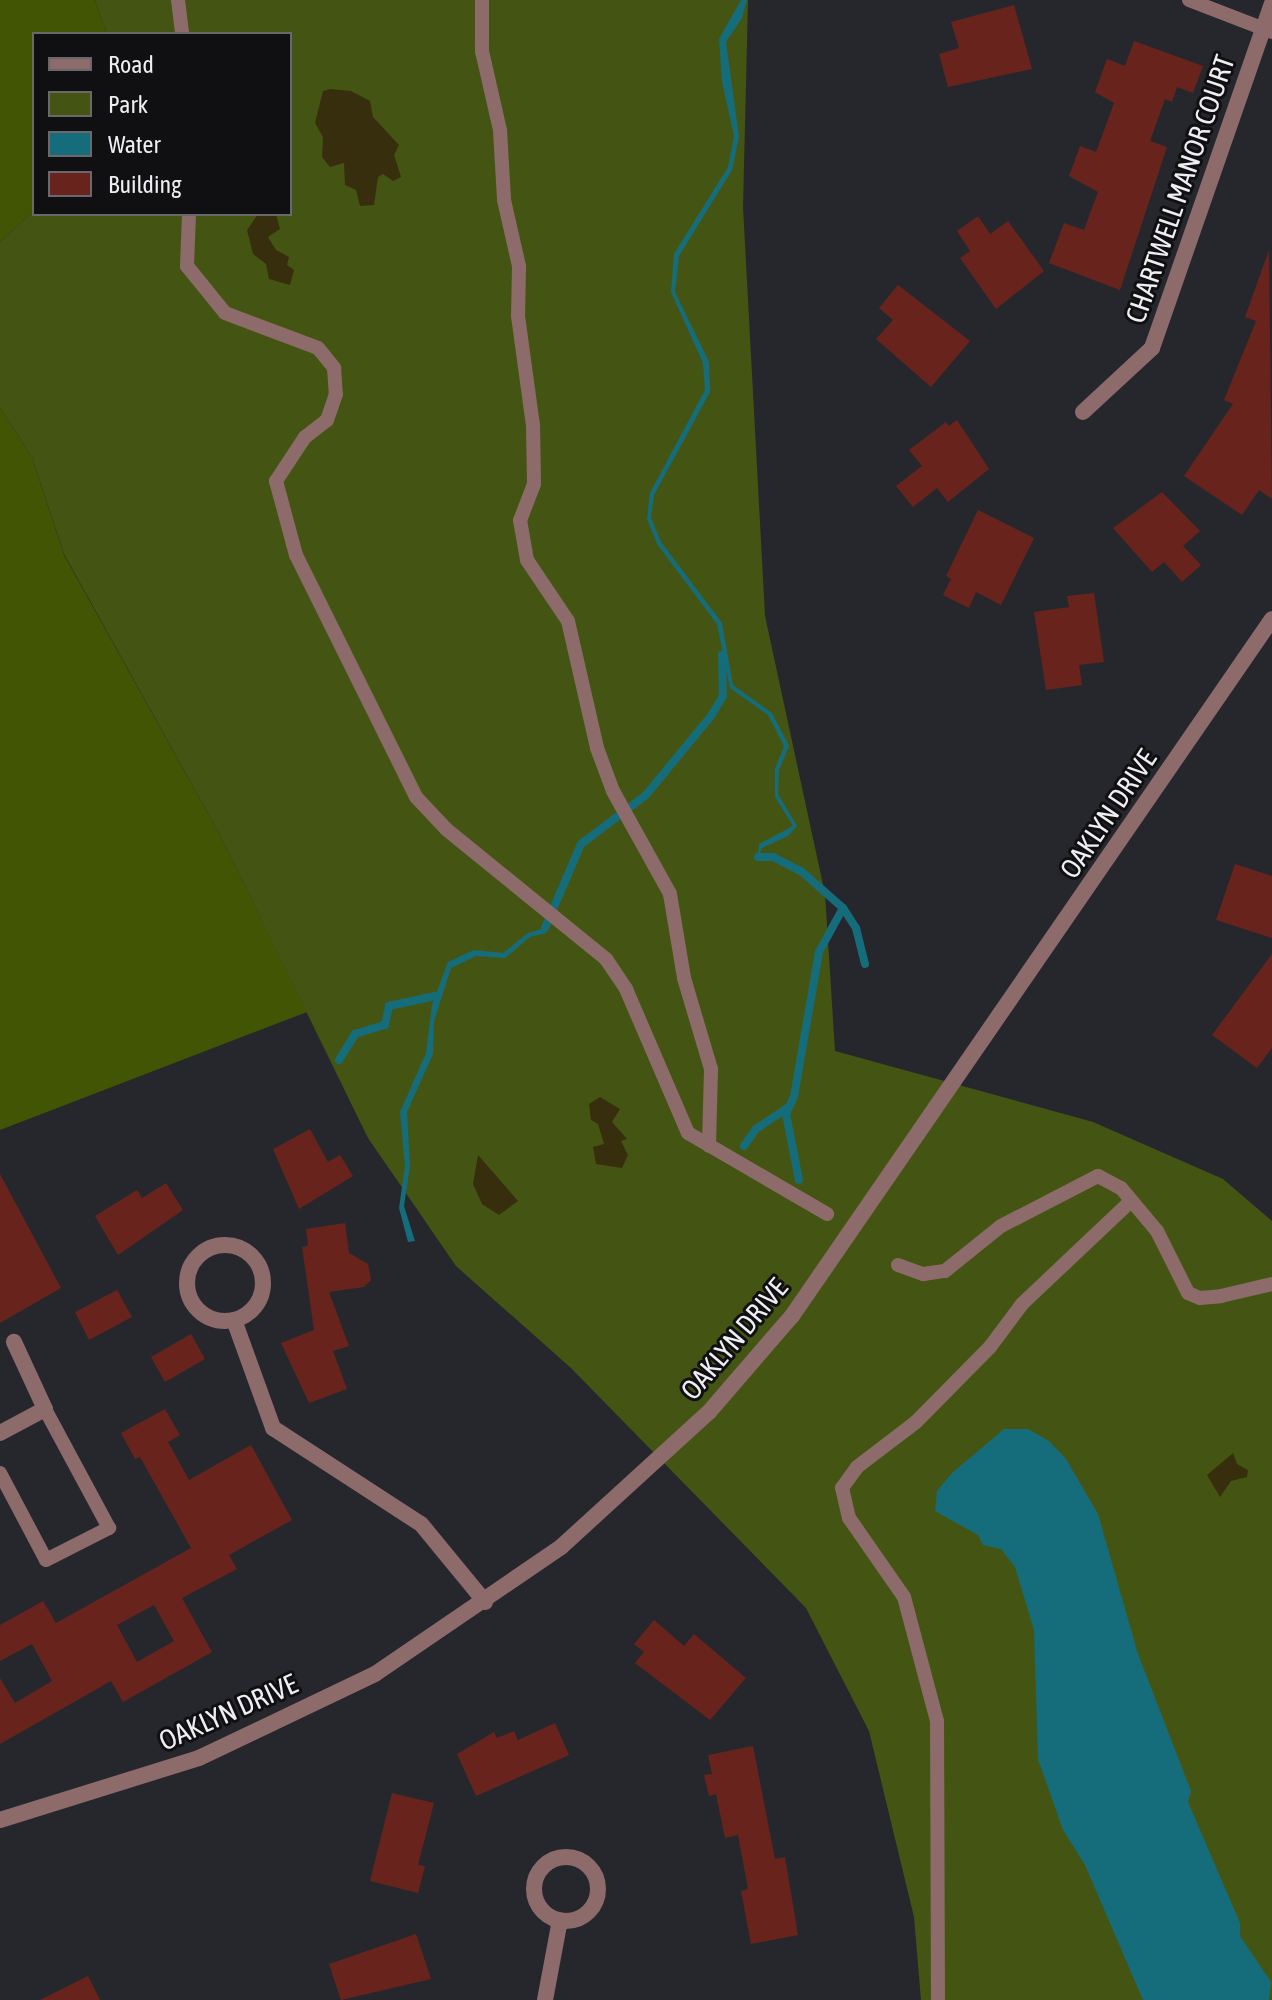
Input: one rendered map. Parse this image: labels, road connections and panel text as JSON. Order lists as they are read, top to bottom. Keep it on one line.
{"streets":{"street":["CHARTWELL MANOR COURT","OAKLYN DRIVE"]},"legend":["Road","Park","Water","Building"]}
